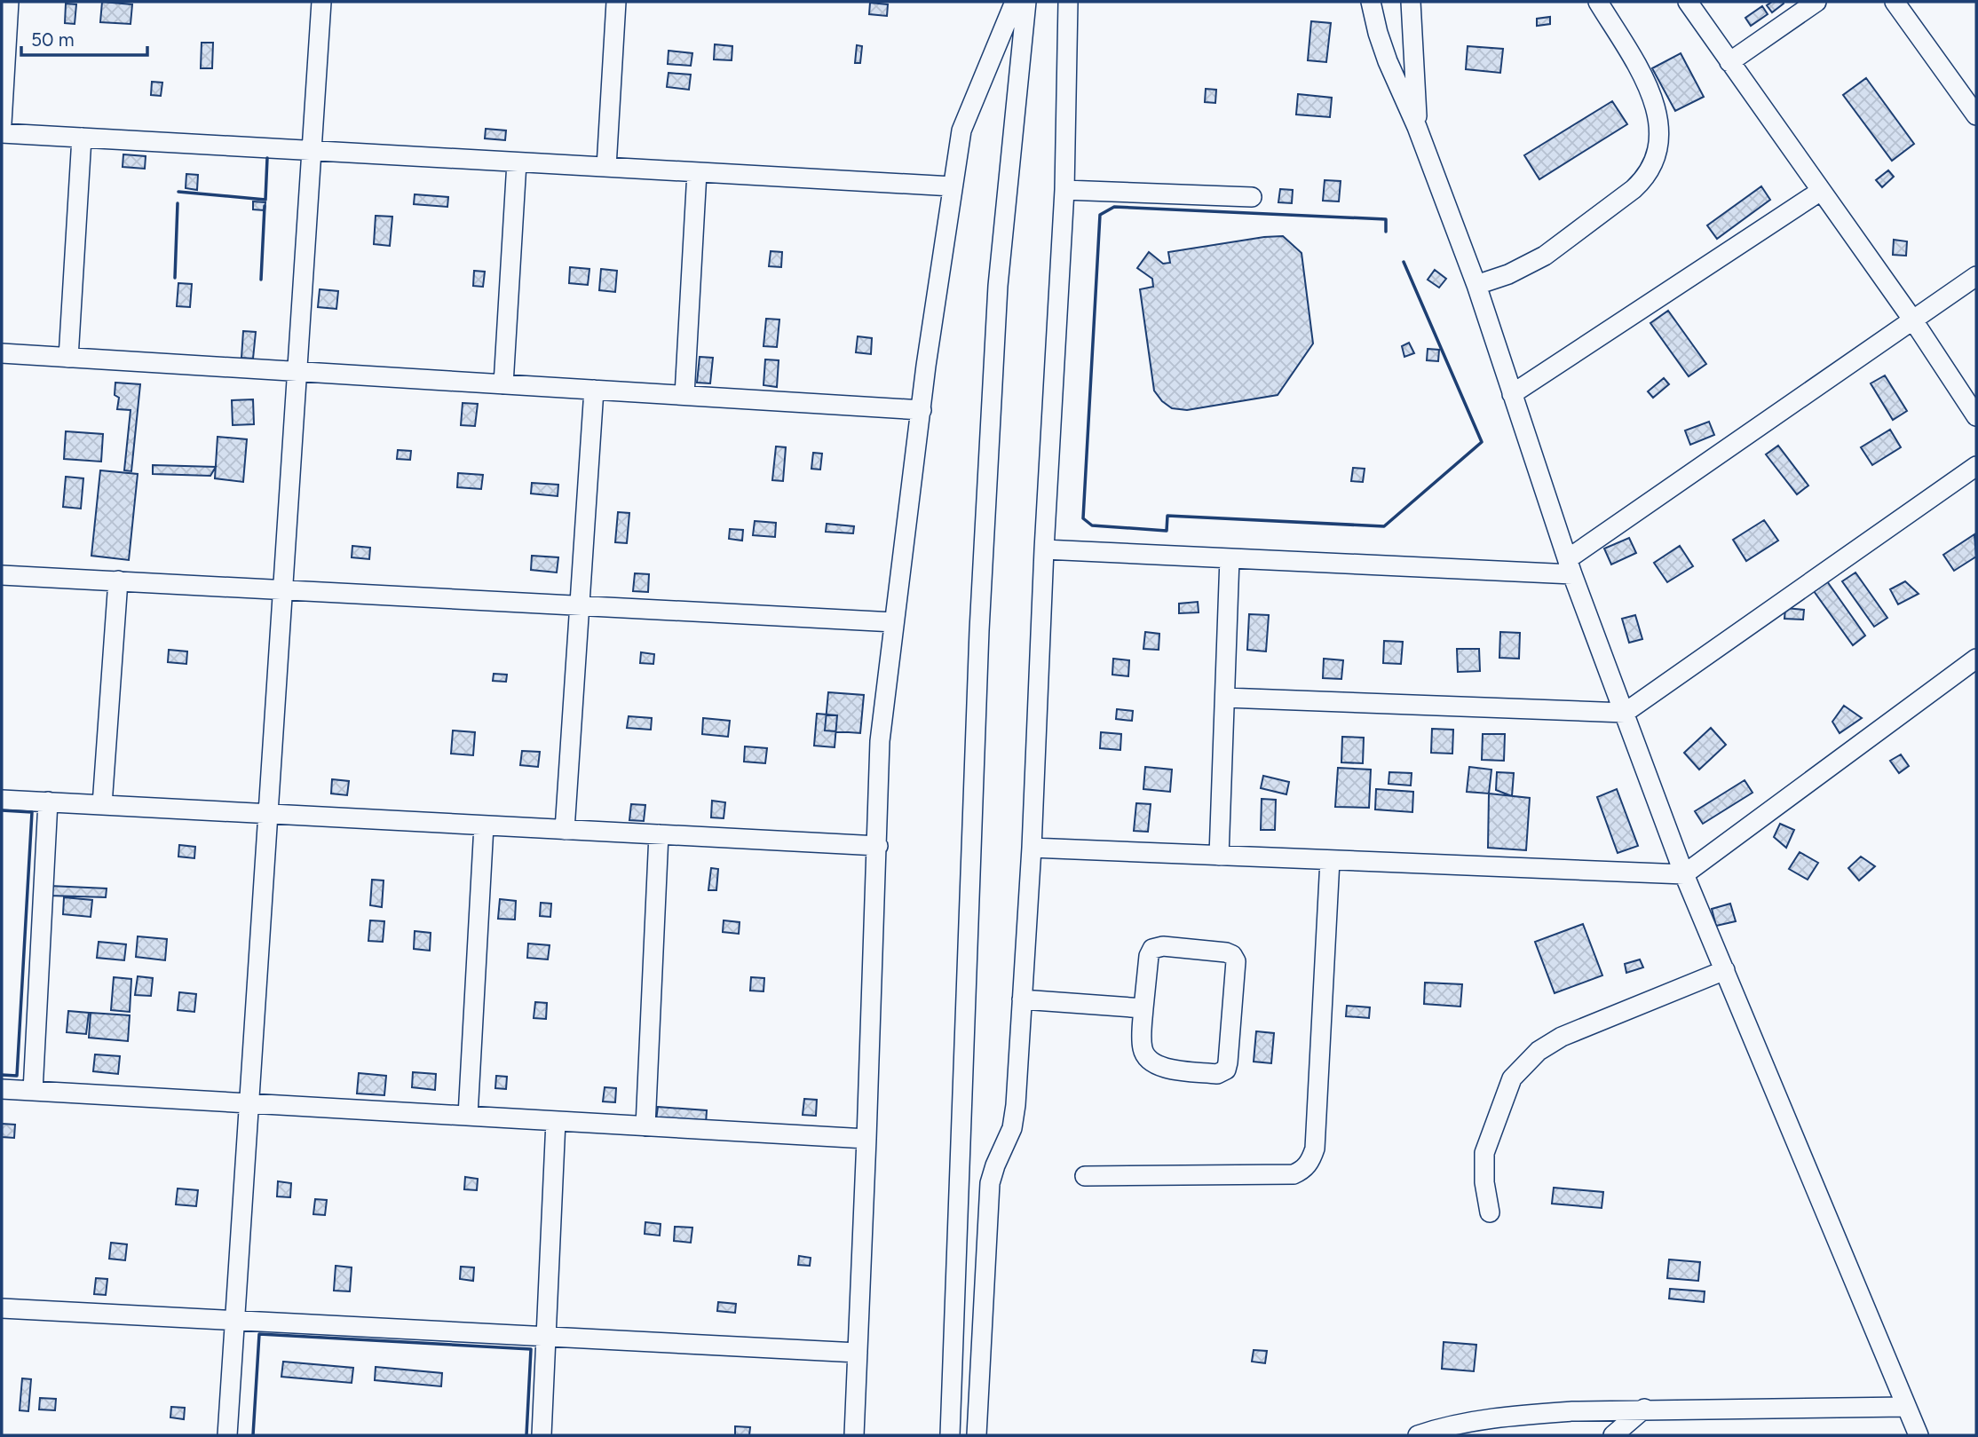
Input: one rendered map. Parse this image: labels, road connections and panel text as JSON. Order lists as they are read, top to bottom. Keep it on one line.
{"scale_bar":"50 m"}
